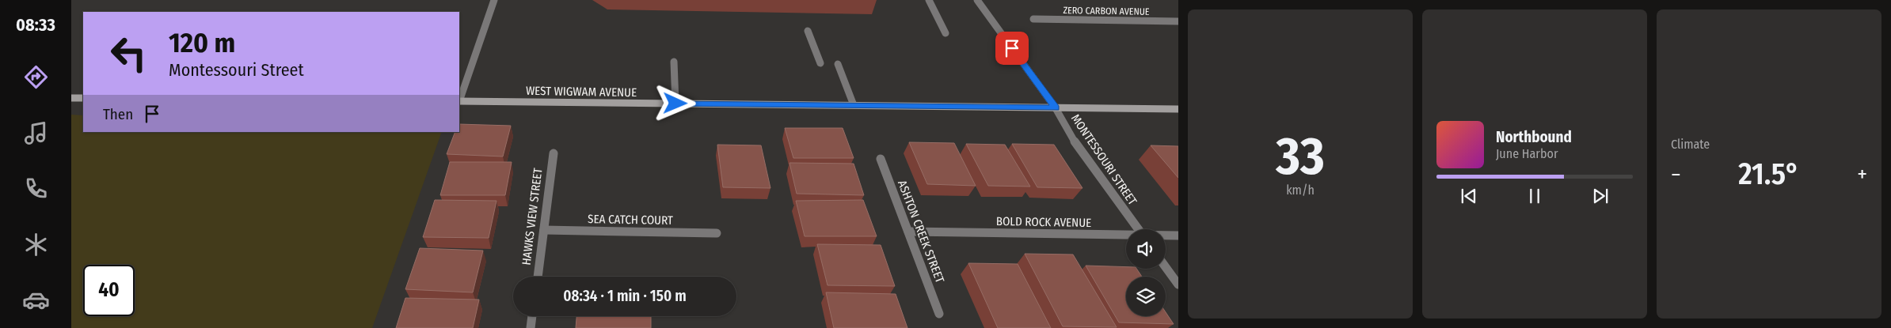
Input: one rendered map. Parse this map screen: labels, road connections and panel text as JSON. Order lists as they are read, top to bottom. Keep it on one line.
{"streets":{"street":["ZERO CARBON AVENUE","WEST WIGWAM AVENUE","MONTESSOURI STREET","HAWKS VIEW STREET","SEA CATCH COURT","BOLD ROCK AVENUE","ASHTON CREEK STREET"]},"crossings":[["WEST WIGWAM AVENUE","MONTESSOURI STREET"],["HAWKS VIEW STREET","SEA CATCH COURT"],["BOLD ROCK AVENUE","ASHTON CREEK STREET"]],"page":{"tabs":"08:33","tile":[["33","km/h"],"Climate"],"turn":["120 m","Montessouri Street"],"then":"Then","song":["Northbound","June Harbor"],"heat":["−","21.5°","+"],"limit":"40","trip":"08:34 · 1 min · 150 m"}}
